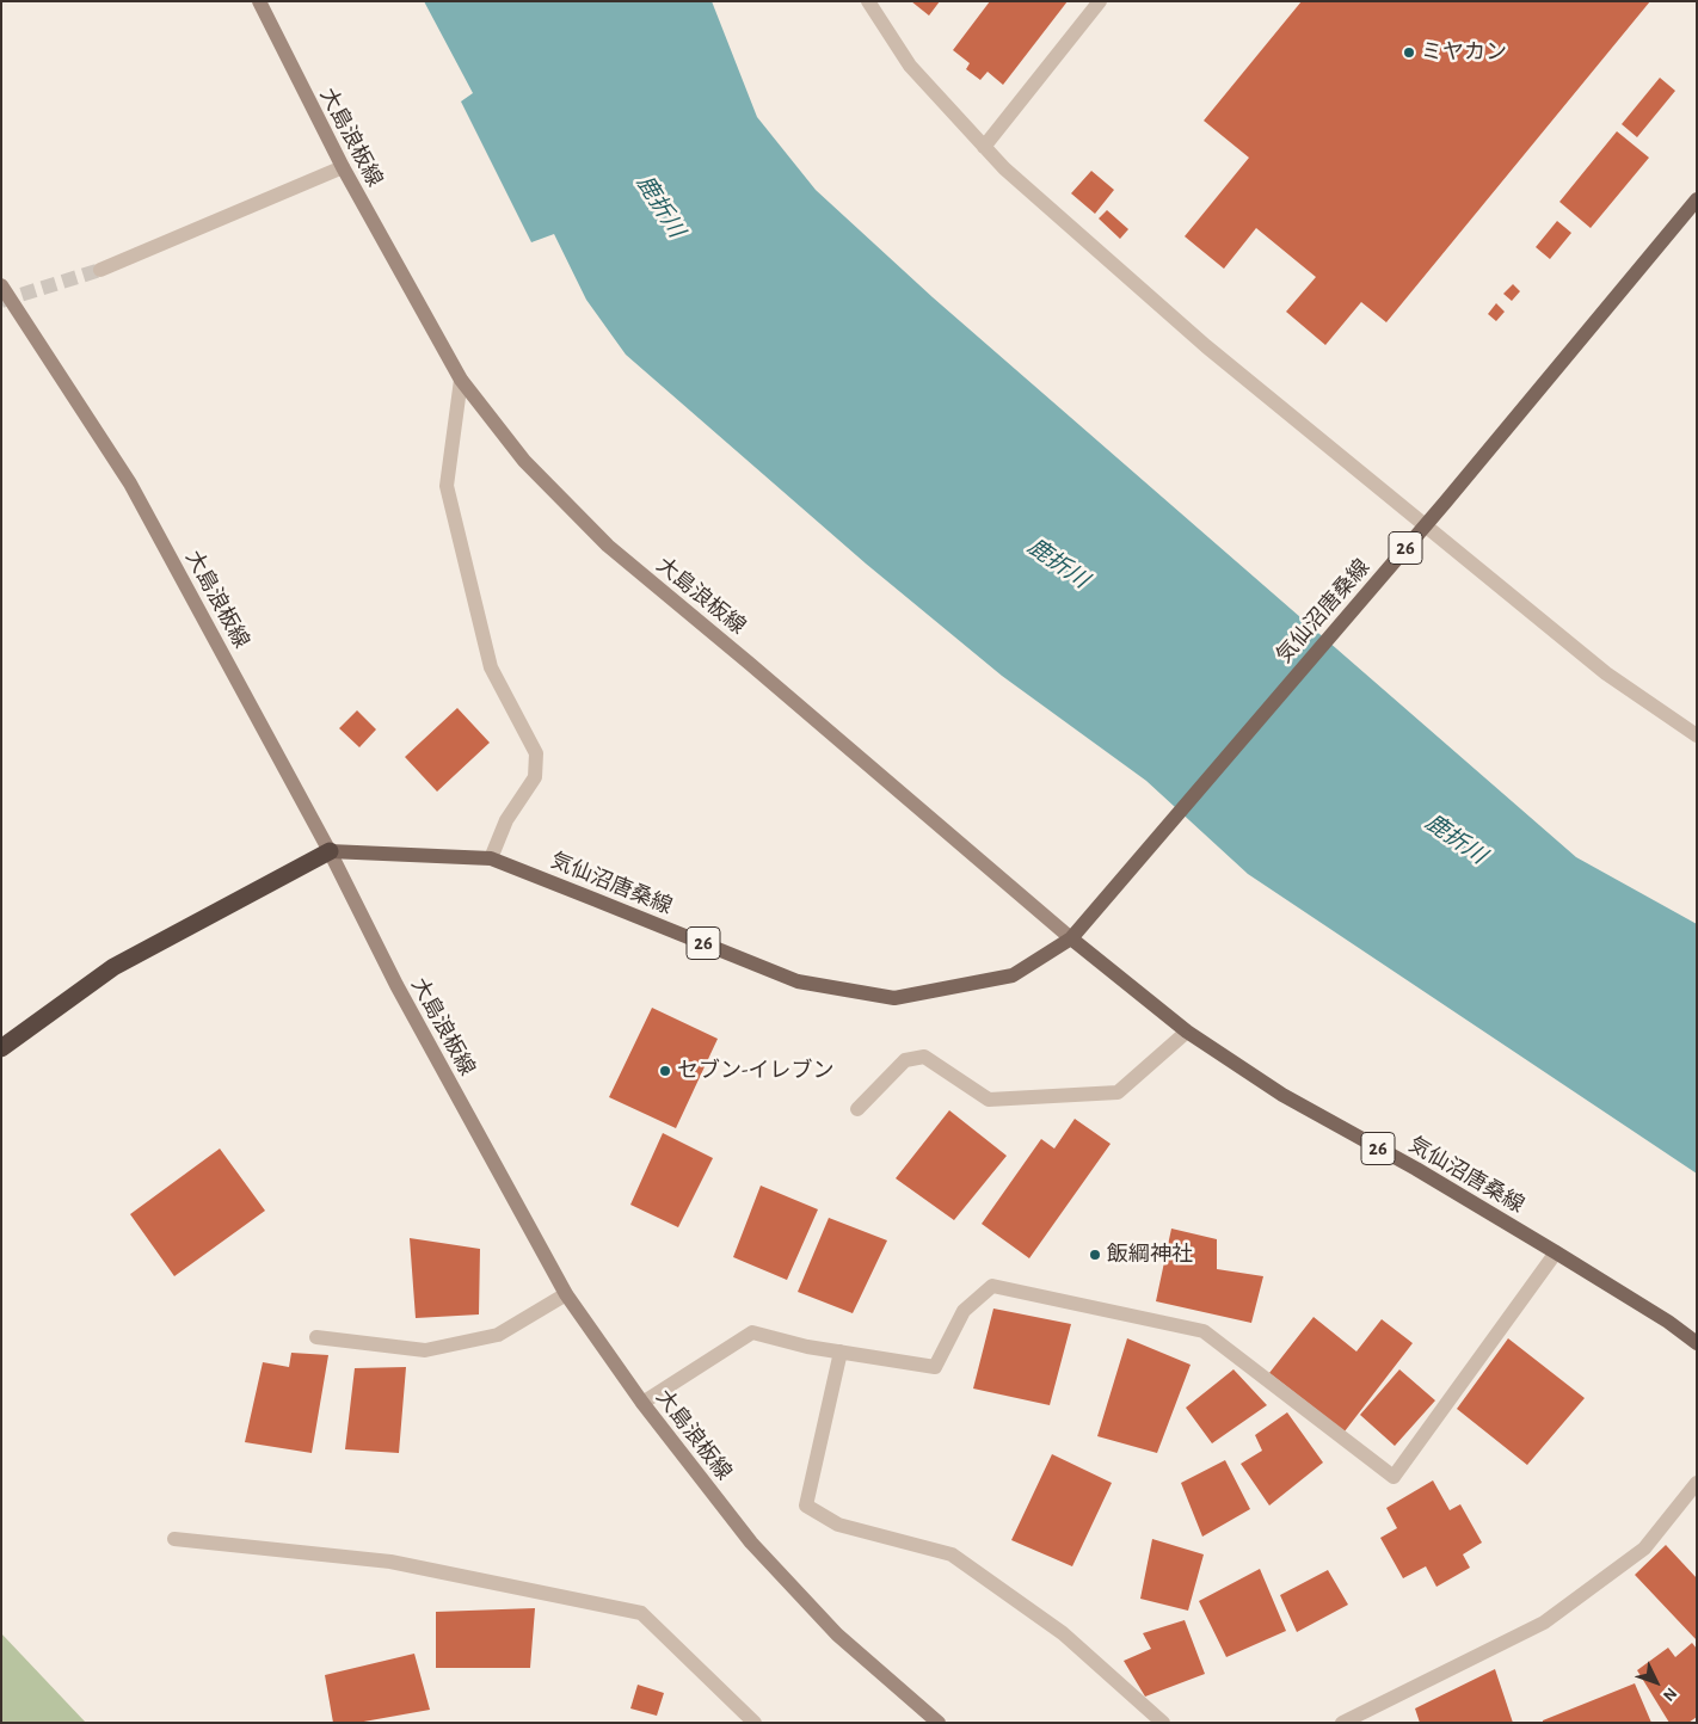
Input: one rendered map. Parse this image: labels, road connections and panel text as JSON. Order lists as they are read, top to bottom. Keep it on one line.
{"streets":{"main road":["大島浪板線","26","気仙沼唐桑線"]},"crossings":[["大島浪板線","気仙沼唐桑線"]],"water":["鹿折川"],"places":["ミヤカン","セブン-イレブン","飯綱神社"],"north":"bottom right"}
